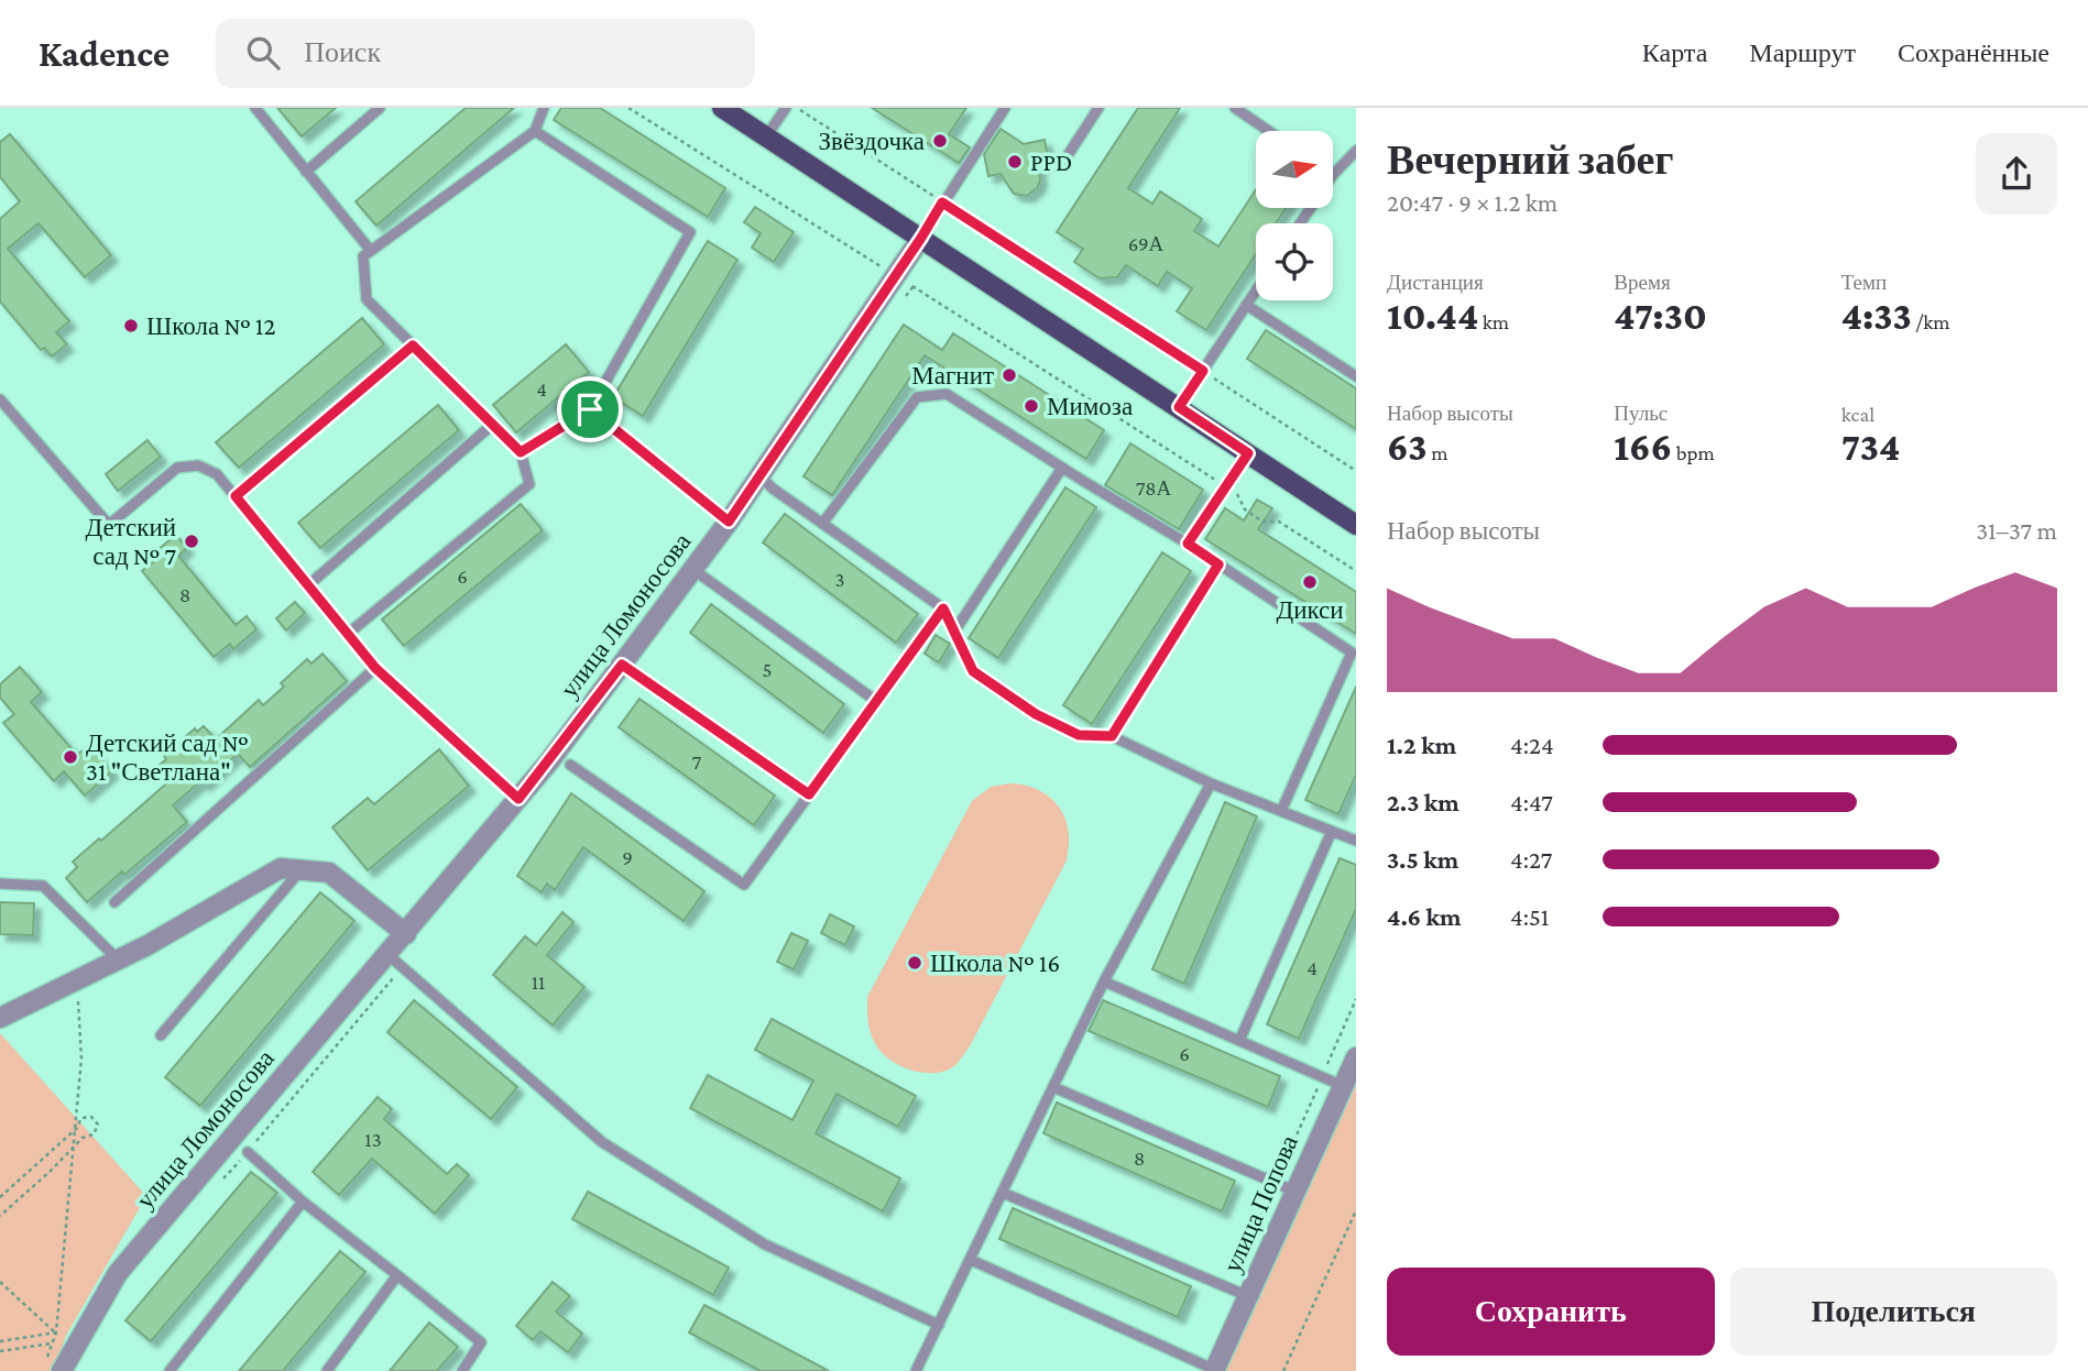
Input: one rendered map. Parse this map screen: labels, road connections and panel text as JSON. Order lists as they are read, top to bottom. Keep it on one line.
{"streets":{"street":["улица Ломоносова","улица Попова"]},"places":["Звёздочка","PPD","Школа № 12","Магнит","Мимоза","Детский сад № 7","Дикси","Детский сад № 31 \"Светлана\"","Школа № 16"],"house_numbers":["69А","4","78А","6","3","8","5","7","9","4","11","6","13","8"],"north":"right","page":{"header":"Kadence","search":"Поиск","nav":["Карта","Маршрут","Сохранённые"],"heading":["Вечерний забег","20:47 · 9 × 1.2 km"],"stats":[["Дистанция","10.44 km"],["Время","47:30"],["Темп","4:33 /km"],["Набор высоты","63 m"],["Пульс","166 bpm"],["kcal","734"]],"chart":["Набор высоты","31–37 m"],"list":[{"name":"1.2 km","note":"4:24"},{"name":"2.3 km","note":"4:47"},{"name":"3.5 km","note":"4:27"},{"name":"4.6 km","note":"4:51"}],"buttons":["Сохранить","Поделиться"]}}
